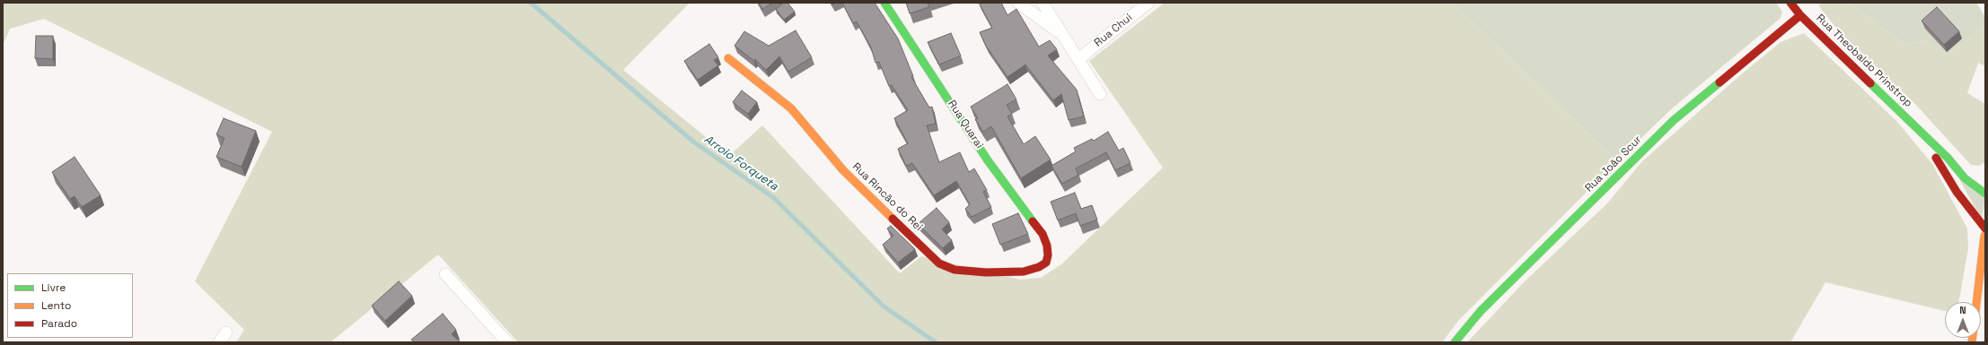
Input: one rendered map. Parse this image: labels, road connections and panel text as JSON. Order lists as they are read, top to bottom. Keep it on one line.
{"streets":{"street":["Rua Chui","Rua Theobaldo Prinstrop","Rua Quarai","Rua João Scur","Rua Rincão do Rei"]},"crossings":[["Rua Theobaldo Prinstrop","Rua João Scur"],["Rua Quarai","Rua Rincão do Rei"]],"water":["Arroio Forqueta"],"legend":["Livre","Lento","Parado"],"north":"top"}
